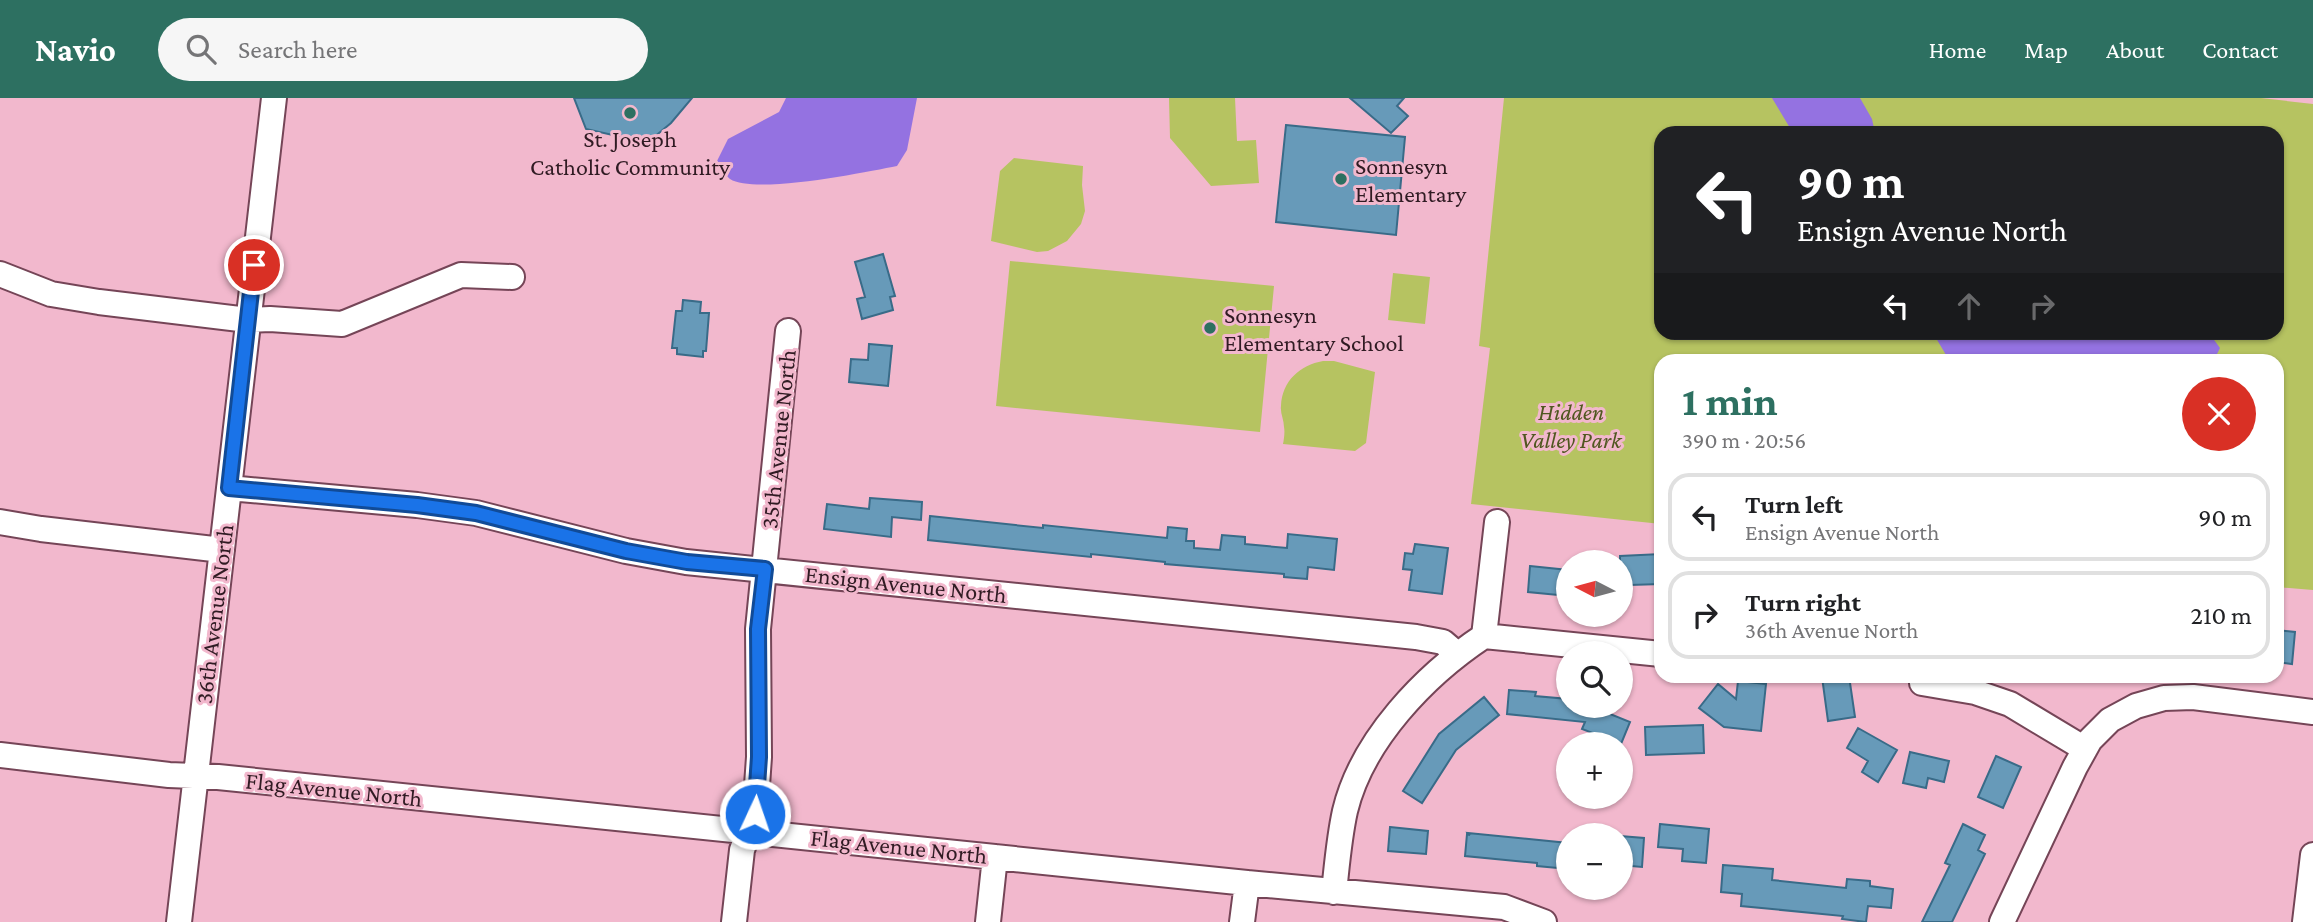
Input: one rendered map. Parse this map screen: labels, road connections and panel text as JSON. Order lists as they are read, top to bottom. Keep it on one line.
{"streets":{"street":["35th Avenue North","Ensign Avenue North","36th Avenue North","Flag Avenue North"]},"crossings":[["35th Avenue North","Ensign Avenue North"],["35th Avenue North","Flag Avenue North"],["Ensign Avenue North","36th Avenue North"],["36th Avenue North","Flag Avenue North"]],"parks":["Hidden Valley Park"],"places":["St. Joseph Catholic Community","Sonnesyn Elementary","Sonnesyn Elementary School"],"north":"left","page":{"header":"Navio","search":"Search here","nav":["Home","Map","About","Contact"],"turn":["90 m","Ensign Avenue North"],"heading":["1 min","390 m · 20:56"],"list":[{"name":"Turn left","note":"Ensign Avenue North","value":"90 m"},{"name":"Turn right","note":"36th Avenue North","value":"210 m"}],"map_buttons":["+","−"]}}
